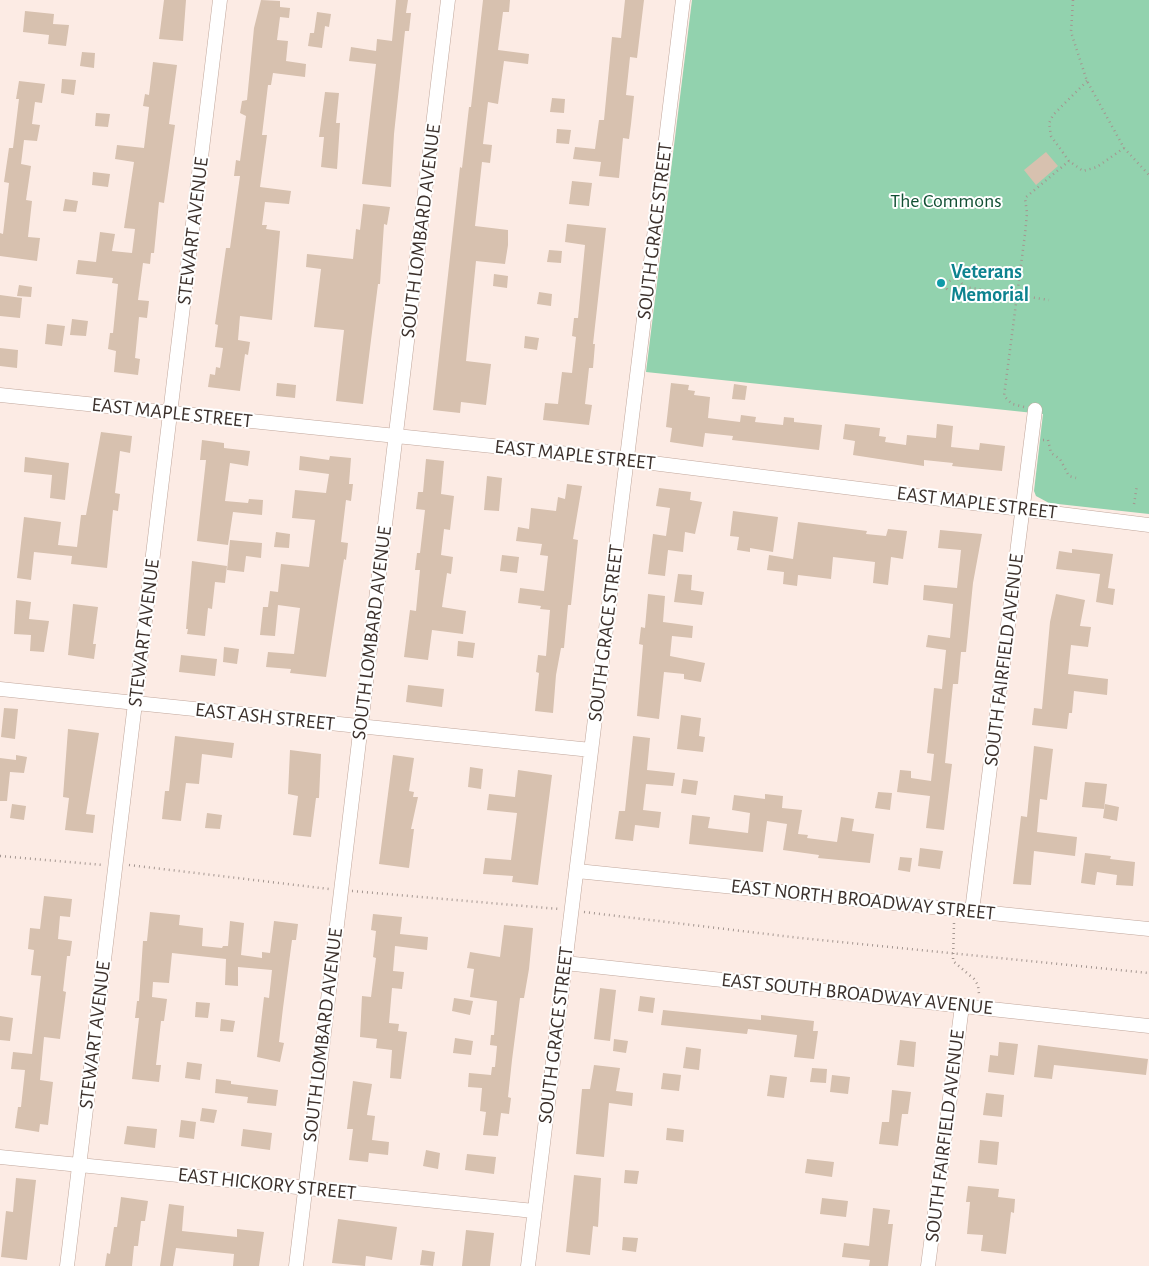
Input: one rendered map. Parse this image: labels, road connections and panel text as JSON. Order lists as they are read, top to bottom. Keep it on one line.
{"streets":{"street":["STEWART AVENUE","SOUTH LOMBARD AVENUE","SOUTH GRACE STREET","EAST MAPLE STREET","SOUTH FAIRFIELD AVENUE","EAST ASH STREET","EAST NORTH BROADWAY STREET","EAST SOUTH BROADWAY AVENUE","EAST HICKORY STREET"]},"crossings":[["STEWART AVENUE","EAST MAPLE STREET"],["STEWART AVENUE","EAST ASH STREET"],["STEWART AVENUE","EAST HICKORY STREET"],["SOUTH LOMBARD AVENUE","EAST MAPLE STREET"],["SOUTH LOMBARD AVENUE","EAST ASH STREET"],["SOUTH LOMBARD AVENUE","EAST HICKORY STREET"],["SOUTH GRACE STREET","EAST MAPLE STREET"],["SOUTH GRACE STREET","EAST ASH STREET"],["SOUTH GRACE STREET","EAST NORTH BROADWAY STREET"],["SOUTH GRACE STREET","EAST SOUTH BROADWAY AVENUE"],["SOUTH GRACE STREET","EAST HICKORY STREET"],["EAST MAPLE STREET","SOUTH FAIRFIELD AVENUE"],["SOUTH FAIRFIELD AVENUE","EAST NORTH BROADWAY STREET"],["SOUTH FAIRFIELD AVENUE","EAST SOUTH BROADWAY AVENUE"]],"parks":["The Commons"],"places":["Veterans Memorial"]}
